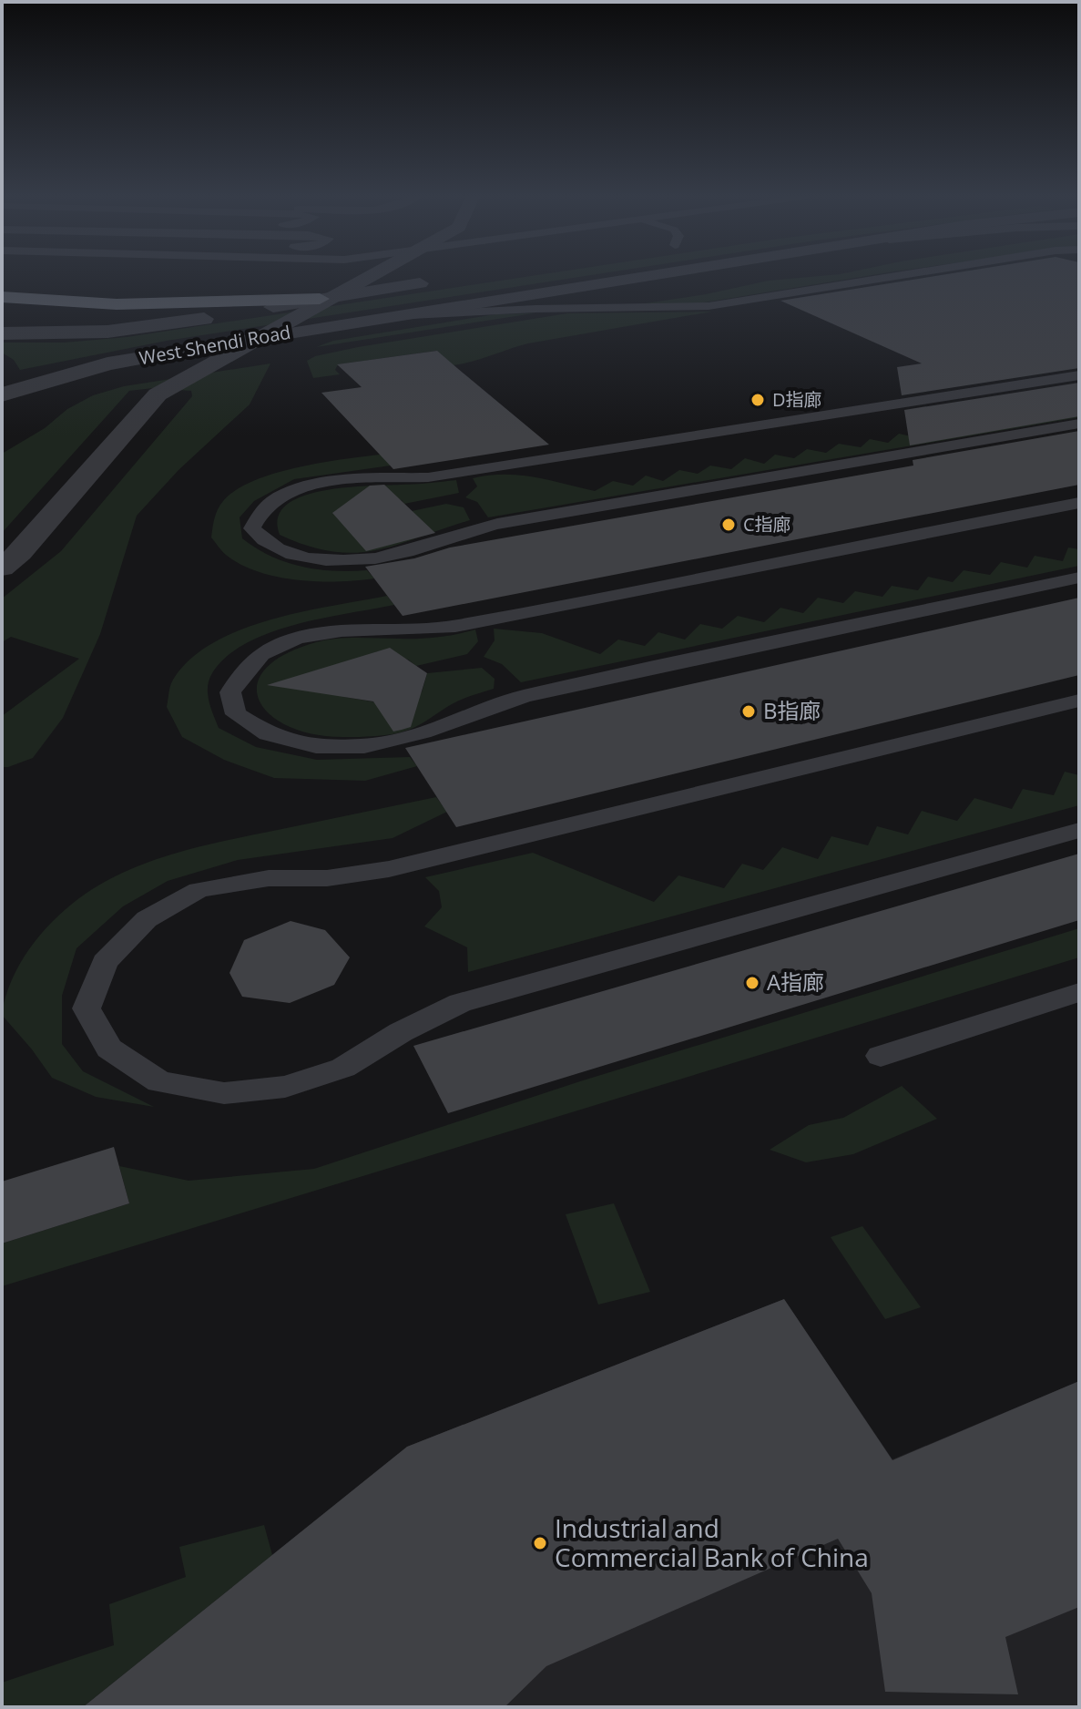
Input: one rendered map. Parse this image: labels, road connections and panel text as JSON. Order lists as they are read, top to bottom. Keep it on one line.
{"streets":{"street":["West Shendi Road"]},"places":["D指廊","C指廊","B指廊","A指廊","Industrial and Commercial Bank of China"]}
